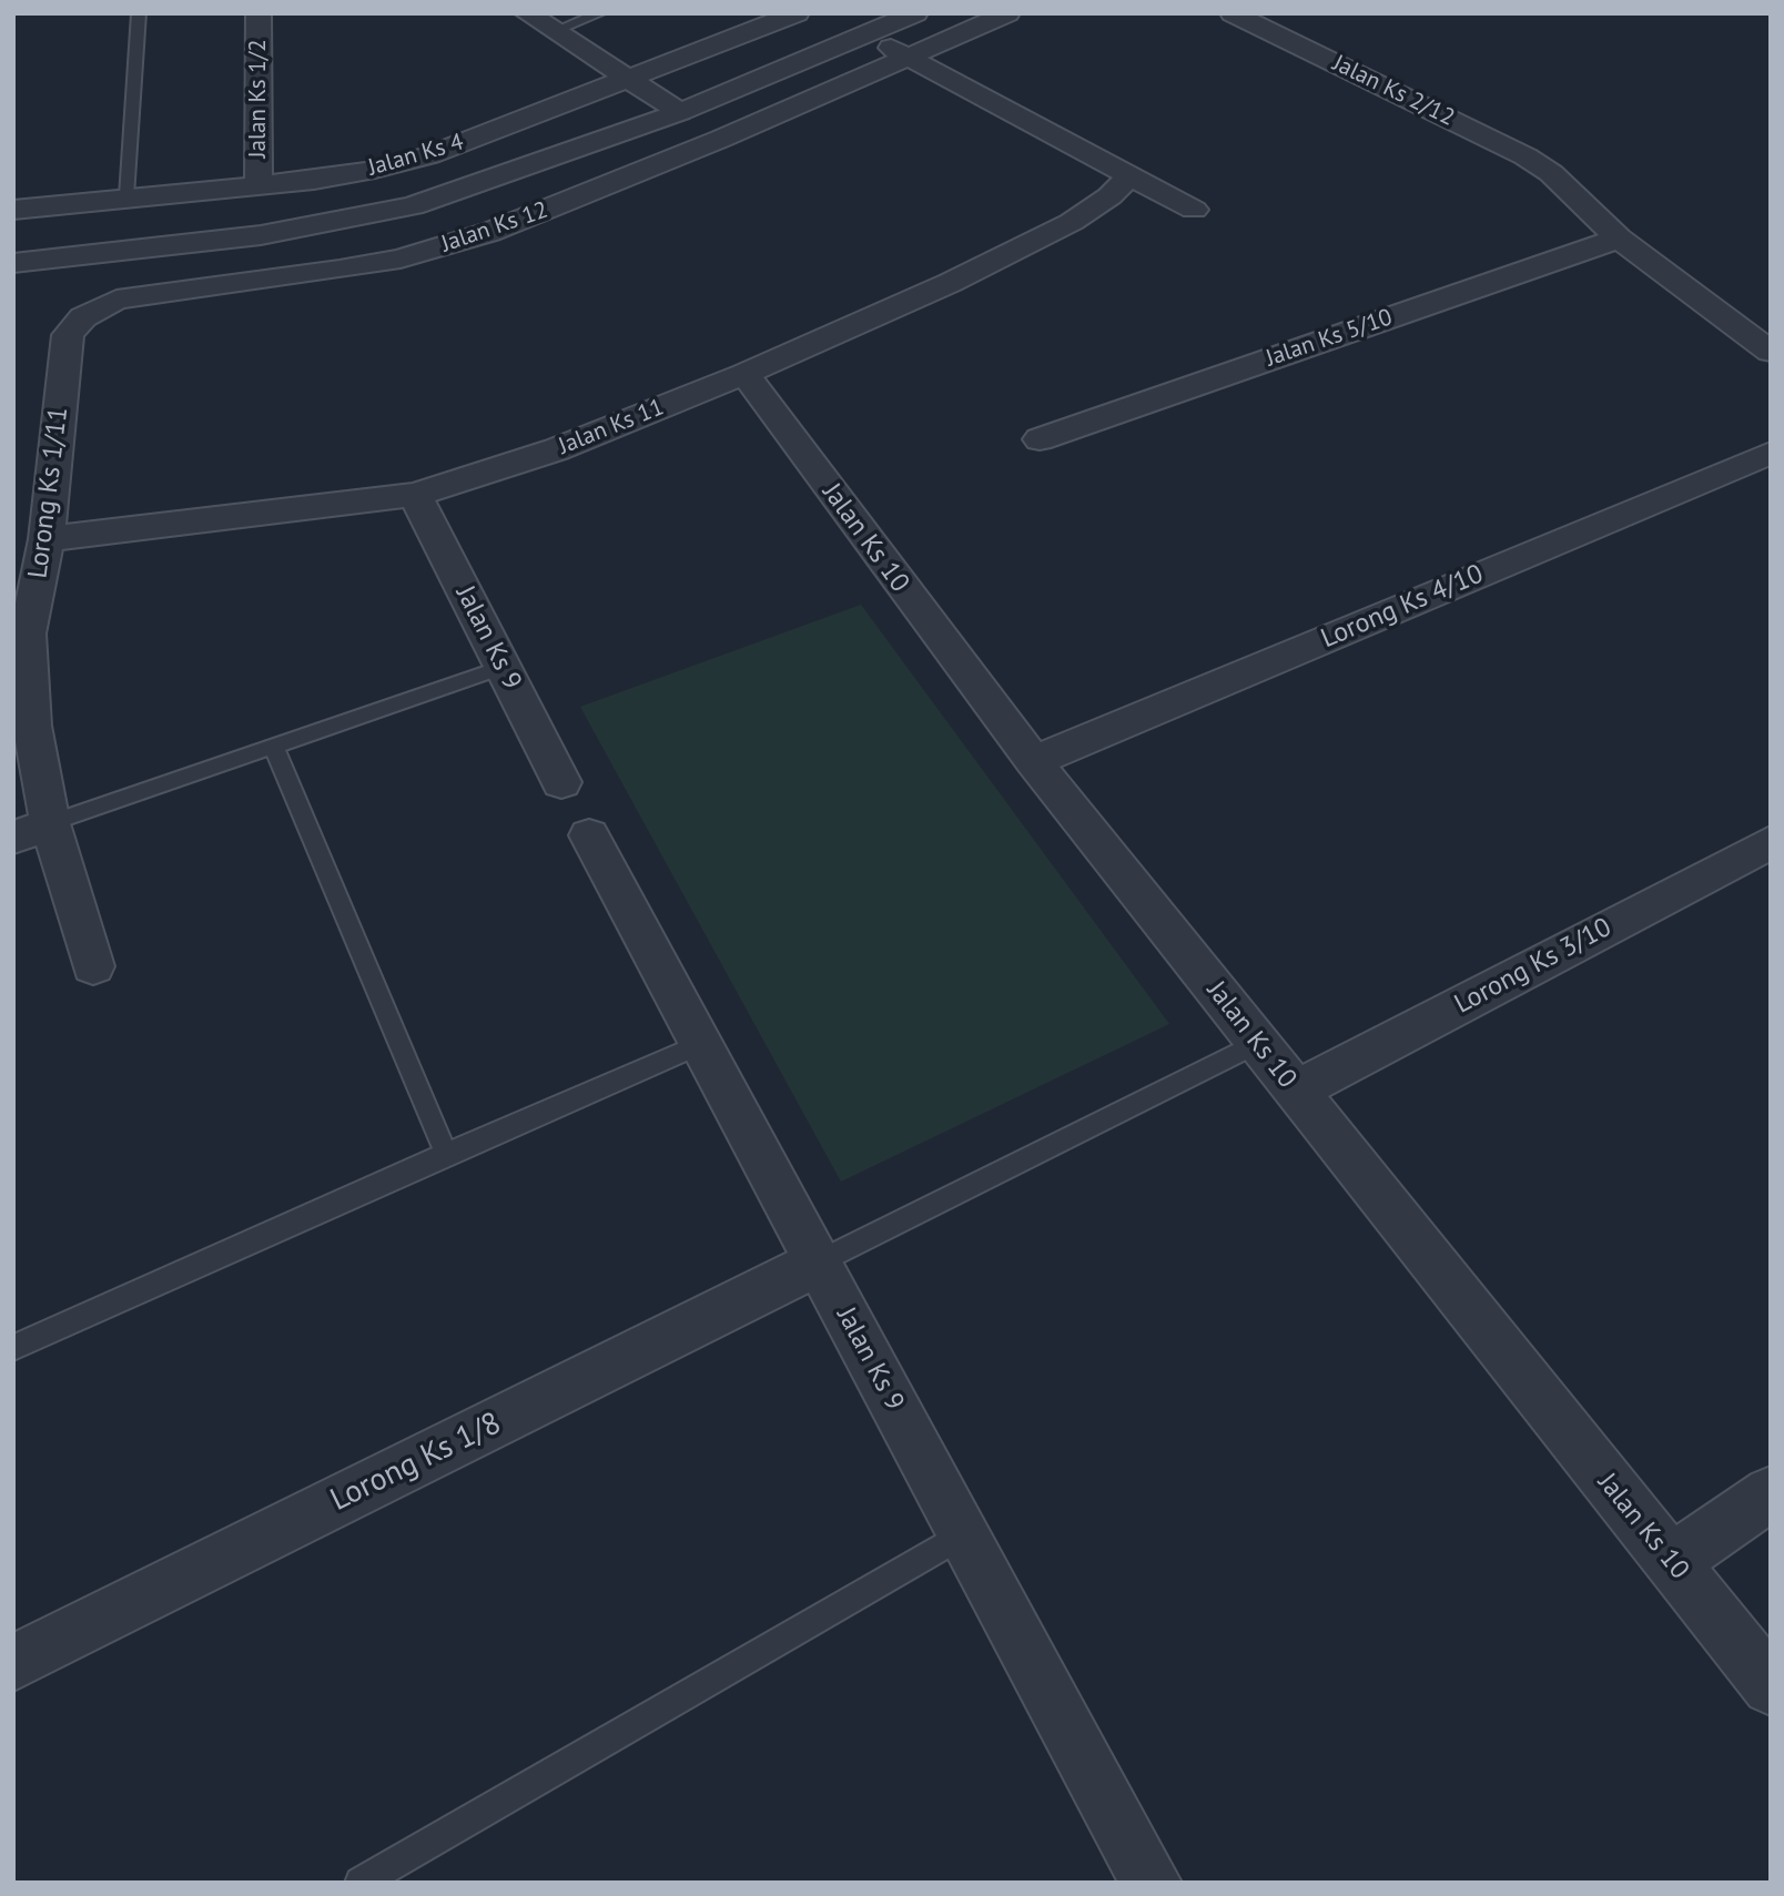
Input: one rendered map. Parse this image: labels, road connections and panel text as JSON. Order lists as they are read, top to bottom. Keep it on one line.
{"streets":{"street":["Jalan Ks 2/12","Jalan Ks 1/2","Jalan Ks 4","Jalan Ks 12","Jalan Ks 5/10","Jalan Ks 11","Lorong Ks 1/11","Jalan Ks 10","Lorong Ks 4/10","Jalan Ks 9","Lorong Ks 3/10","Lorong Ks 1/8"]},"crossings":[["Jalan Ks 2/12","Jalan Ks 5/10"],["Jalan Ks 1/2","Jalan Ks 4"],["Jalan Ks 12","Lorong Ks 1/11"],["Jalan Ks 11","Lorong Ks 1/11"],["Jalan Ks 11","Jalan Ks 10"],["Jalan Ks 11","Jalan Ks 9"],["Jalan Ks 10","Lorong Ks 4/10"],["Jalan Ks 10","Lorong Ks 3/10"],["Jalan Ks 9","Lorong Ks 1/8"]]}
